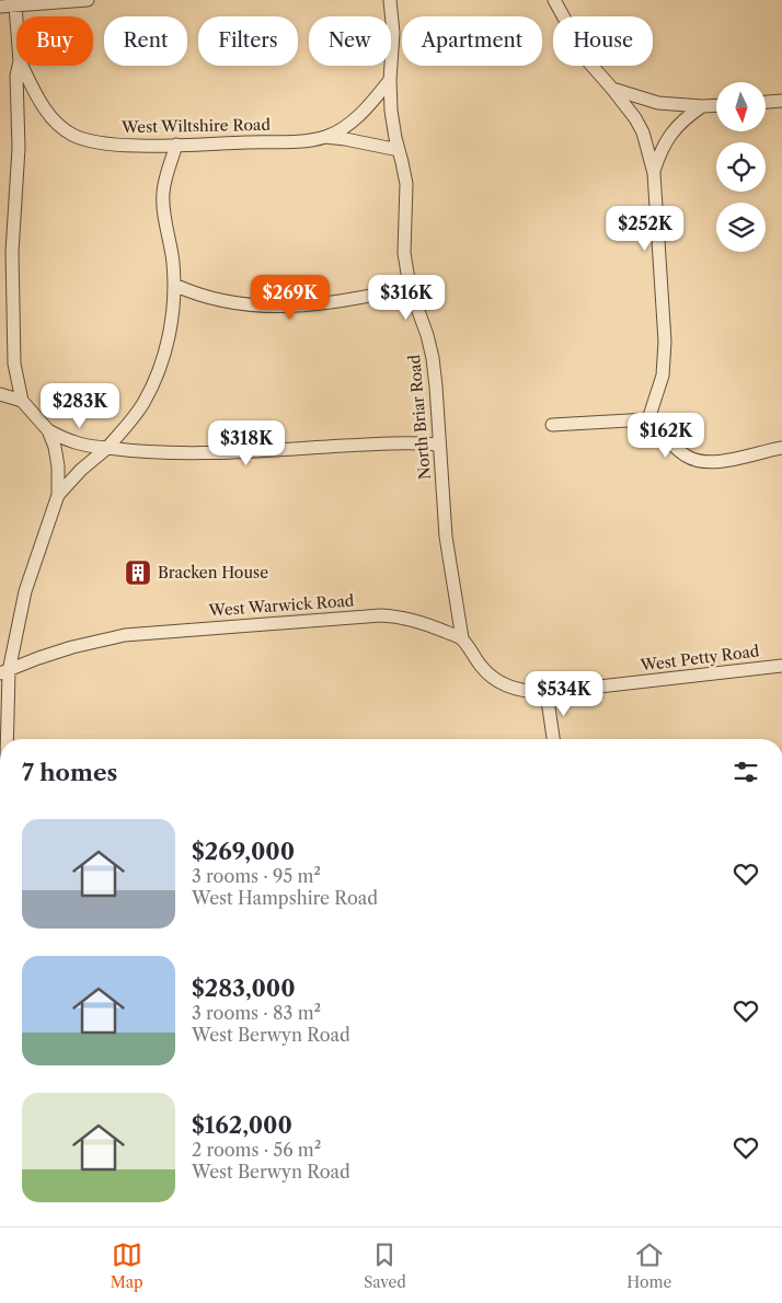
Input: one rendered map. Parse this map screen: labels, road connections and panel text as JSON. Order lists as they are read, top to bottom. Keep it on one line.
{"streets":{"street":["West Wiltshire Road","North Briar Road","West Warwick Road","West Petty Road"]},"crossings":[["West Wiltshire Road","North Briar Road"],["North Briar Road","West Warwick Road"]],"places":{"building":["Bracken House"]},"north":"bottom","page":{"chip":["Buy","Rent","Filters","New","Apartment","House"],"price":["$252K","$269K","$316K","$283K","$162K","$318K","$534K"],"heading":"7 homes","list":[{"name":"$269,000","note":"3 rooms · 95 m² · West Hampshire Road"},{"name":"$283,000","note":"3 rooms · 83 m² · West Berwyn Road"},{"name":"$162,000","note":"2 rooms · 56 m² · West Berwyn Road"}],"tabs":["Map","Saved","Home"]}}
